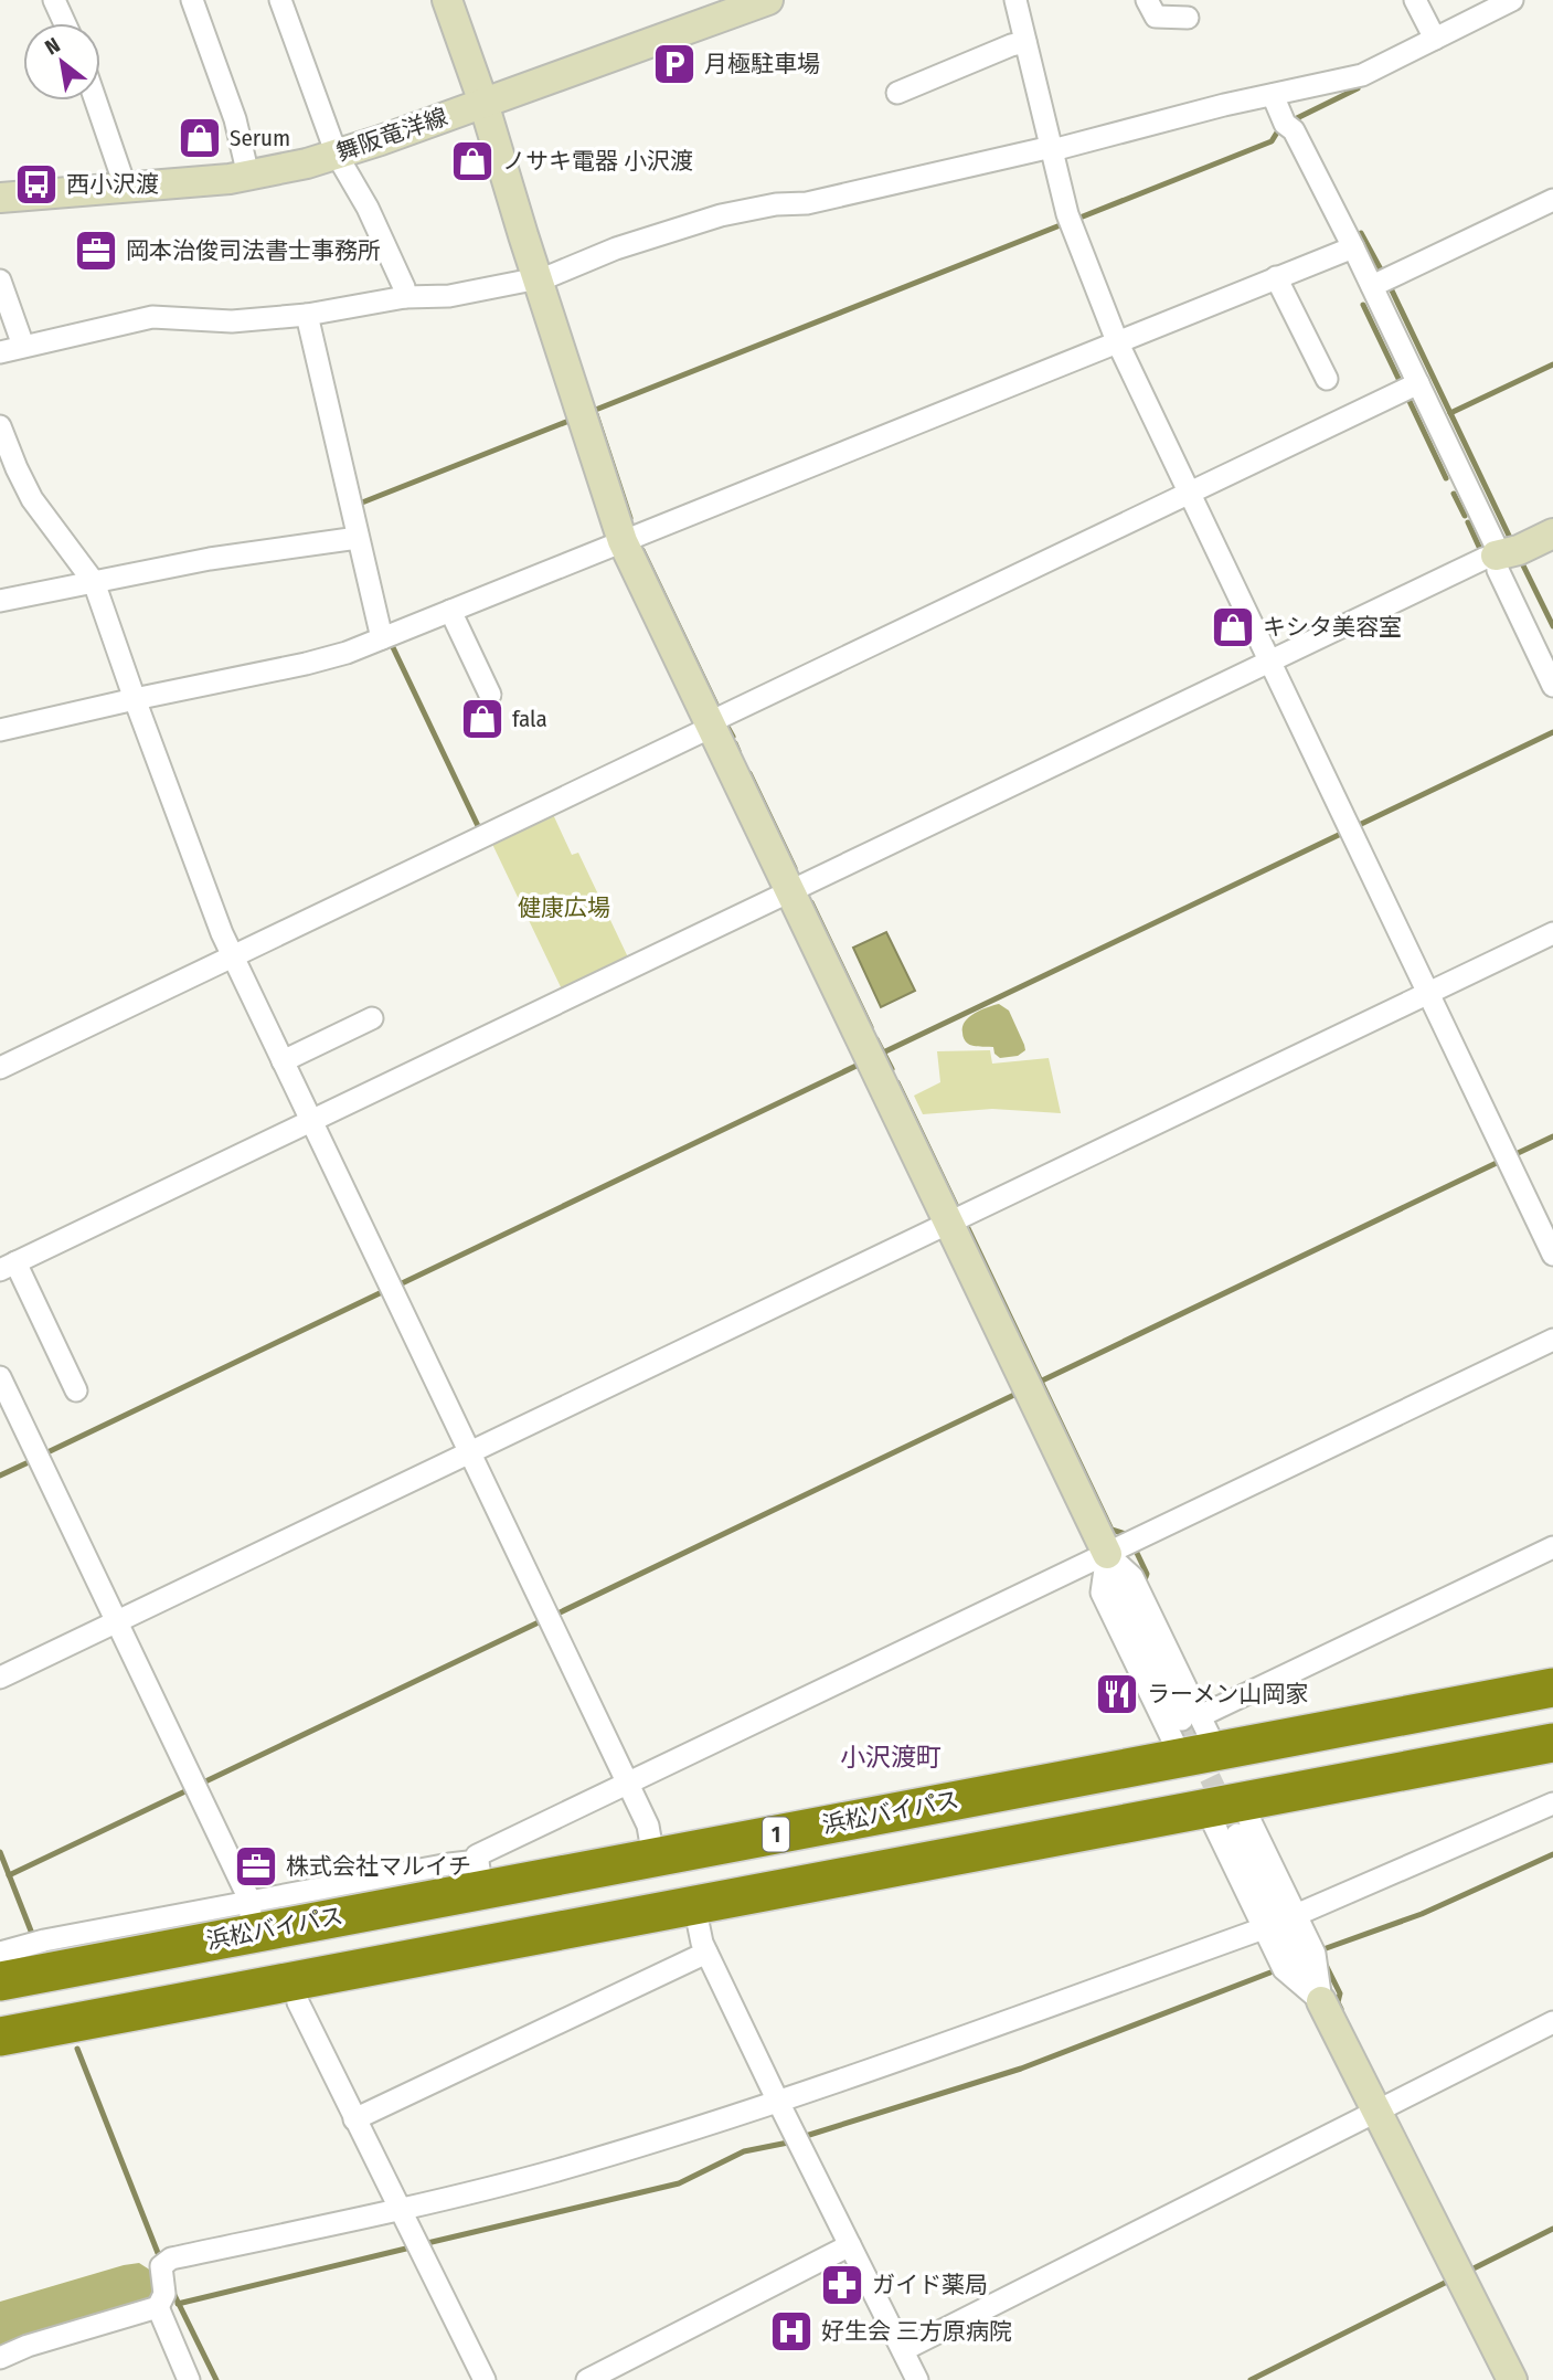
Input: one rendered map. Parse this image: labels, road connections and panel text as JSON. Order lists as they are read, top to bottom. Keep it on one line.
{"streets":{"highway":["浜松バイパス","1"],"street":["舞阪竜洋線"]},"districts":["小沢渡町"],"parks":["健康広場"],"places":{"parking":["月極駐車場"],"shop":["Serum","ノサキ電器 小沢渡","キシタ美容室","fala"],"bus stop":["西小沢渡"],"office":["岡本治俊司法書士事務所","株式会社マルイチ"],"restaurant":["ラーメン山岡家"],"pharmacy":["ガイド薬局"],"hospital":["好生会 三方原病院"]},"north":"top left"}
